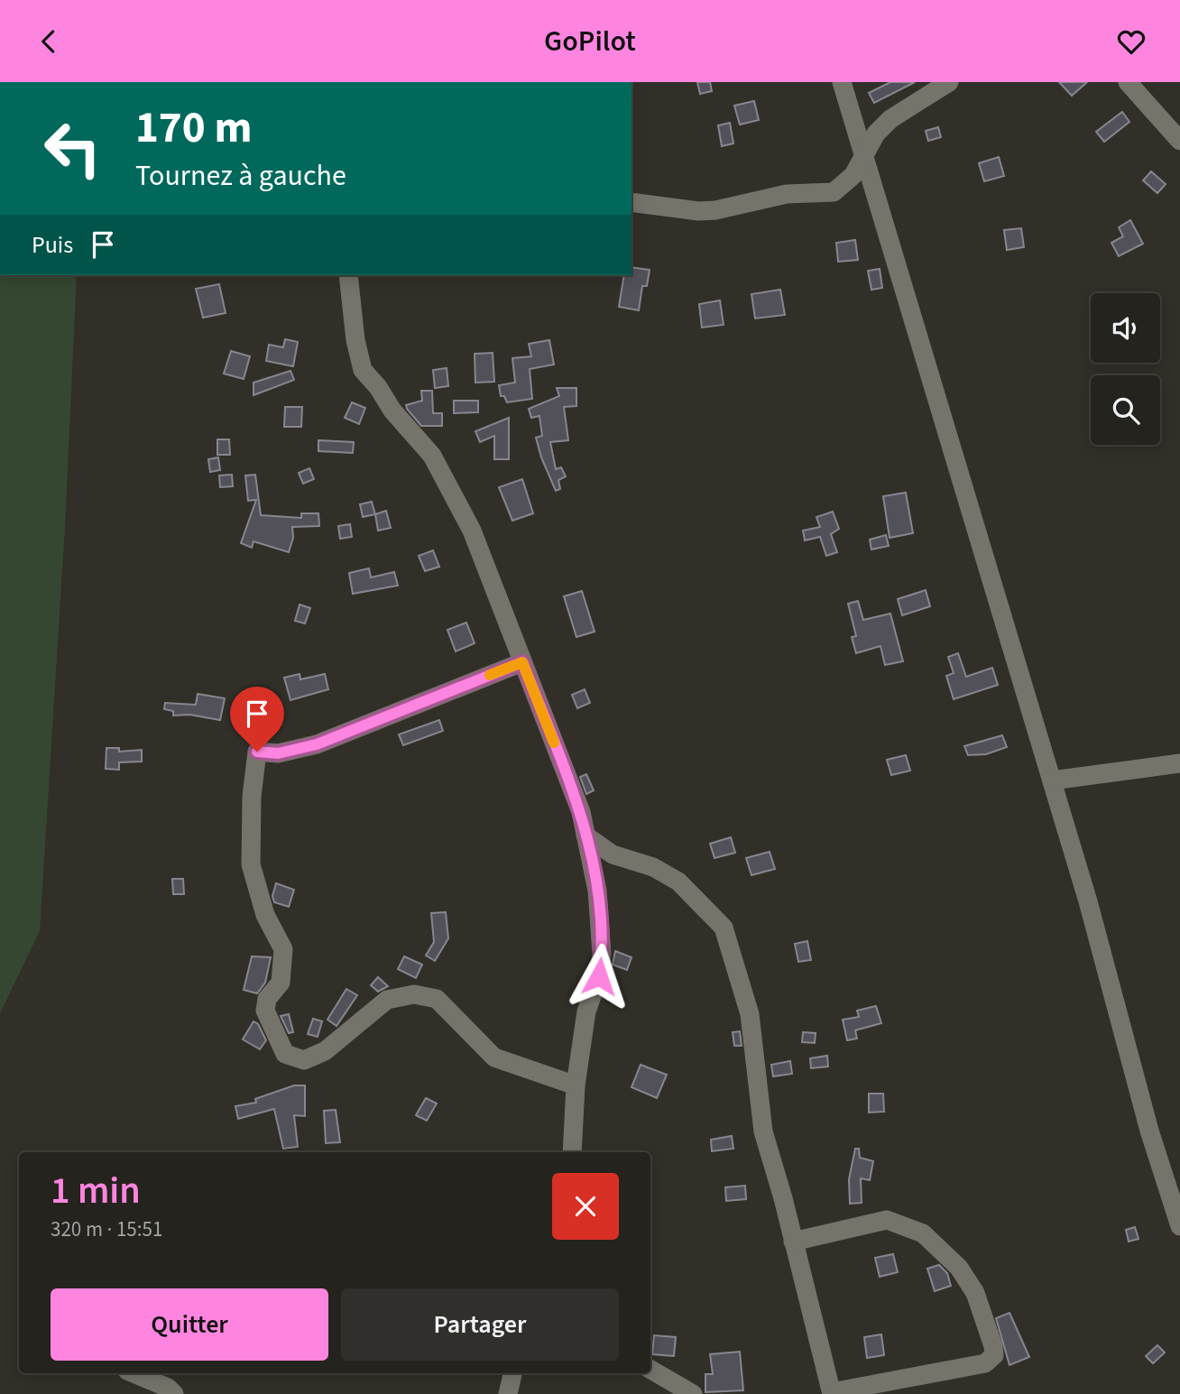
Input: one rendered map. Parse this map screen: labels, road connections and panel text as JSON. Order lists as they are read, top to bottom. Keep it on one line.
{"page":{"header":"GoPilot","turn":["170 m","Tournez à gauche"],"then":"Puis","heading":["1 min","320 m · 15:51"],"buttons":["Quitter","Partager"]}}
